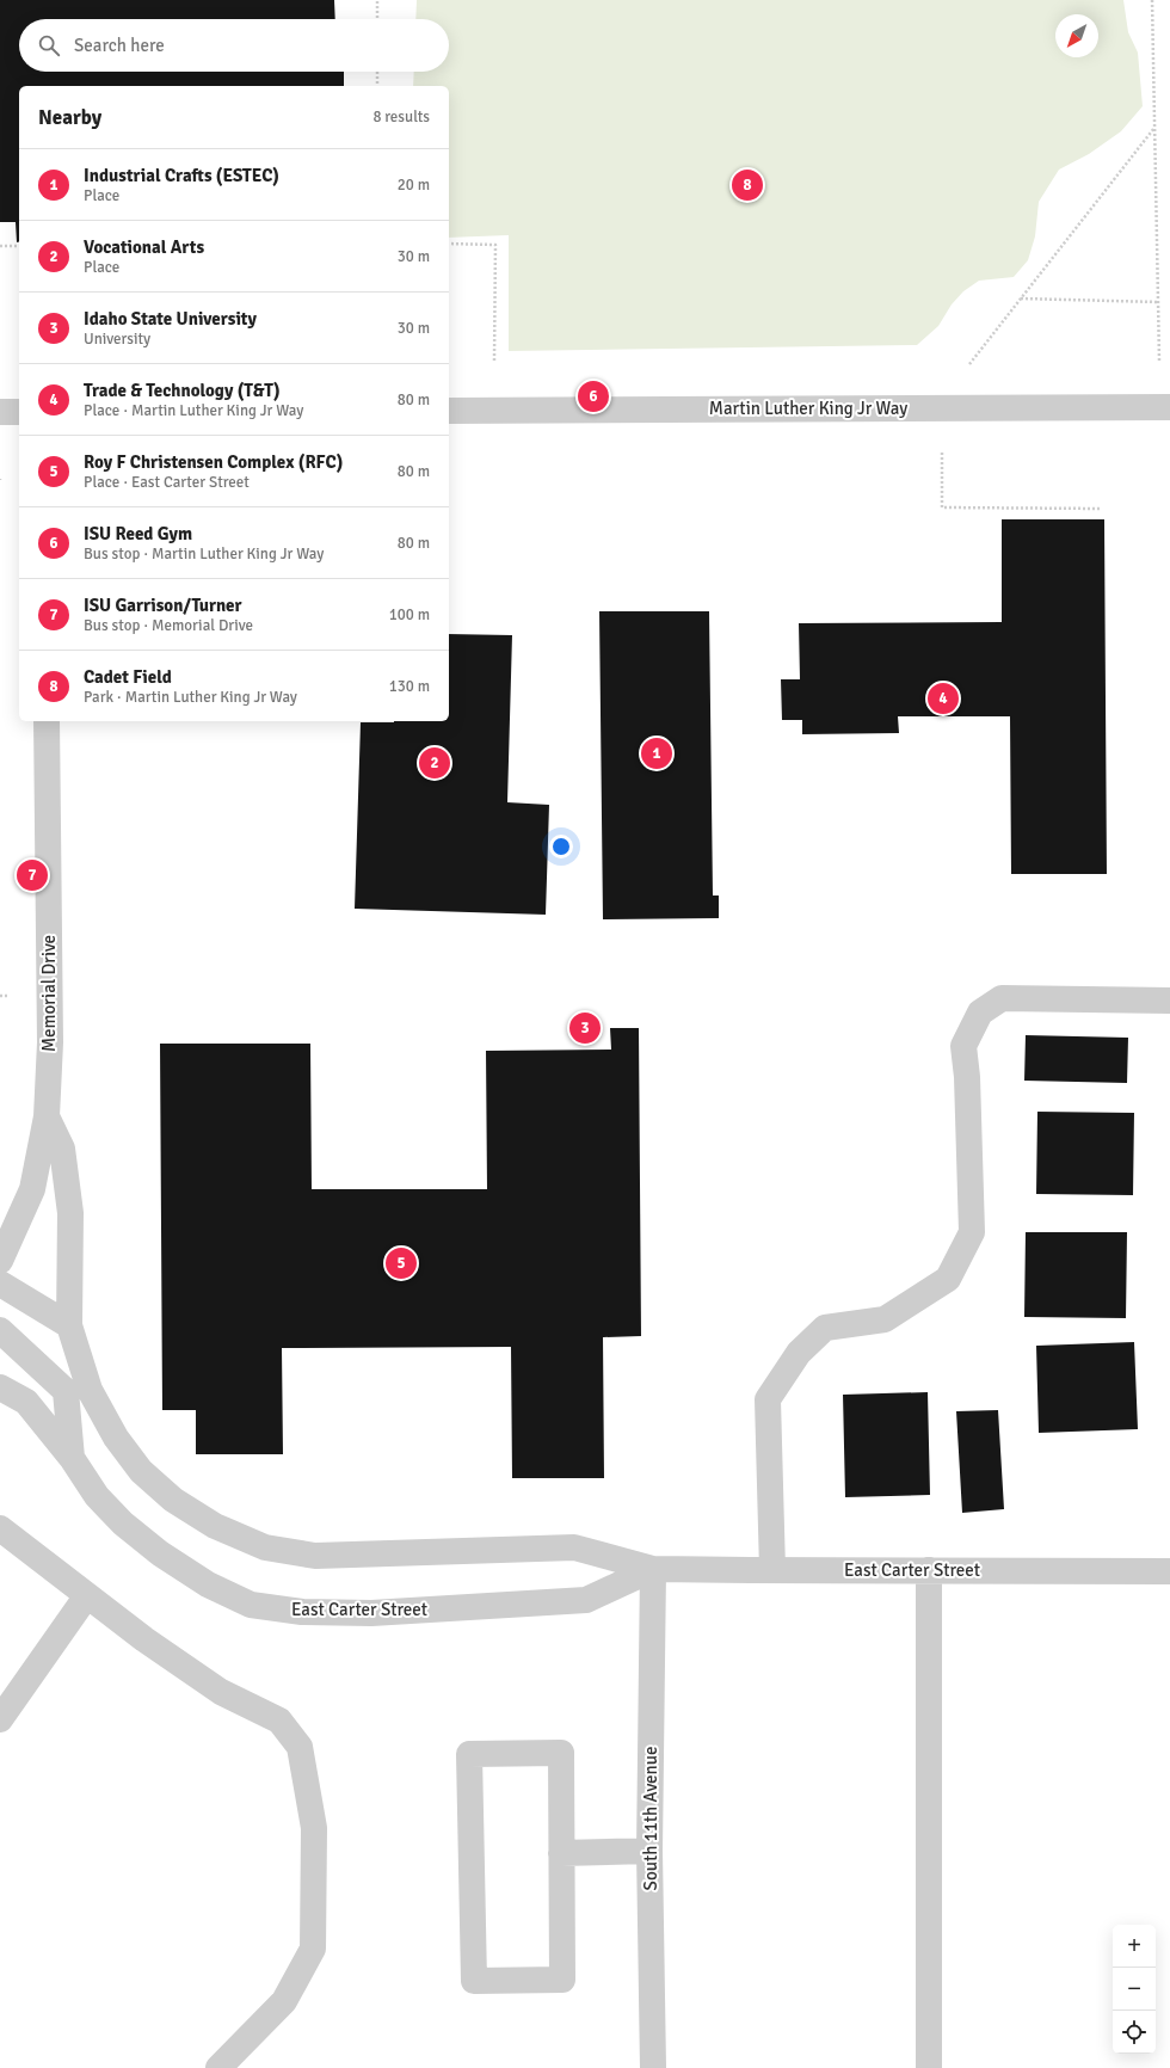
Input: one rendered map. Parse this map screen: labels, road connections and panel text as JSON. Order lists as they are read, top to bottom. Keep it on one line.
{"streets":{"street":["Martin Luther King Jr Way","Memorial Drive","East Carter Street","South 11th Avenue"]},"crossings":[["Memorial Drive","East Carter Street"],["East Carter Street","South 11th Avenue"]],"north":"bottom left","page":{"search":"Search here","heading":["Nearby","8 results"],"list":[{"mark":"1","name":"Industrial Crafts (ESTEC)","note":"Place","value":"20 m"},{"mark":"2","name":"Vocational Arts","note":"Place","value":"30 m"},{"mark":"3","name":"Idaho State University","note":"University","value":"30 m"},{"mark":"4","name":"Trade & Technology (T&T)","note":"Place · Martin Luther King Jr Way","value":"80 m"},{"mark":"5","name":"Roy F Christensen Complex (RFC)","note":"Place · East Carter Street","value":"80 m"},{"mark":"6","name":"ISU Reed Gym","note":"Bus stop · Martin Luther King Jr Way","value":"80 m"},{"mark":"7","name":"ISU Garrison/Turner","note":"Bus stop · Memorial Drive","value":"100 m"},{"mark":"8","name":"Cadet Field","note":"Park · Martin Luther King Jr Way","value":"130 m"}],"pins":["8","6","4","1","2","7","3","5"],"map_buttons":["+","−"]}}
